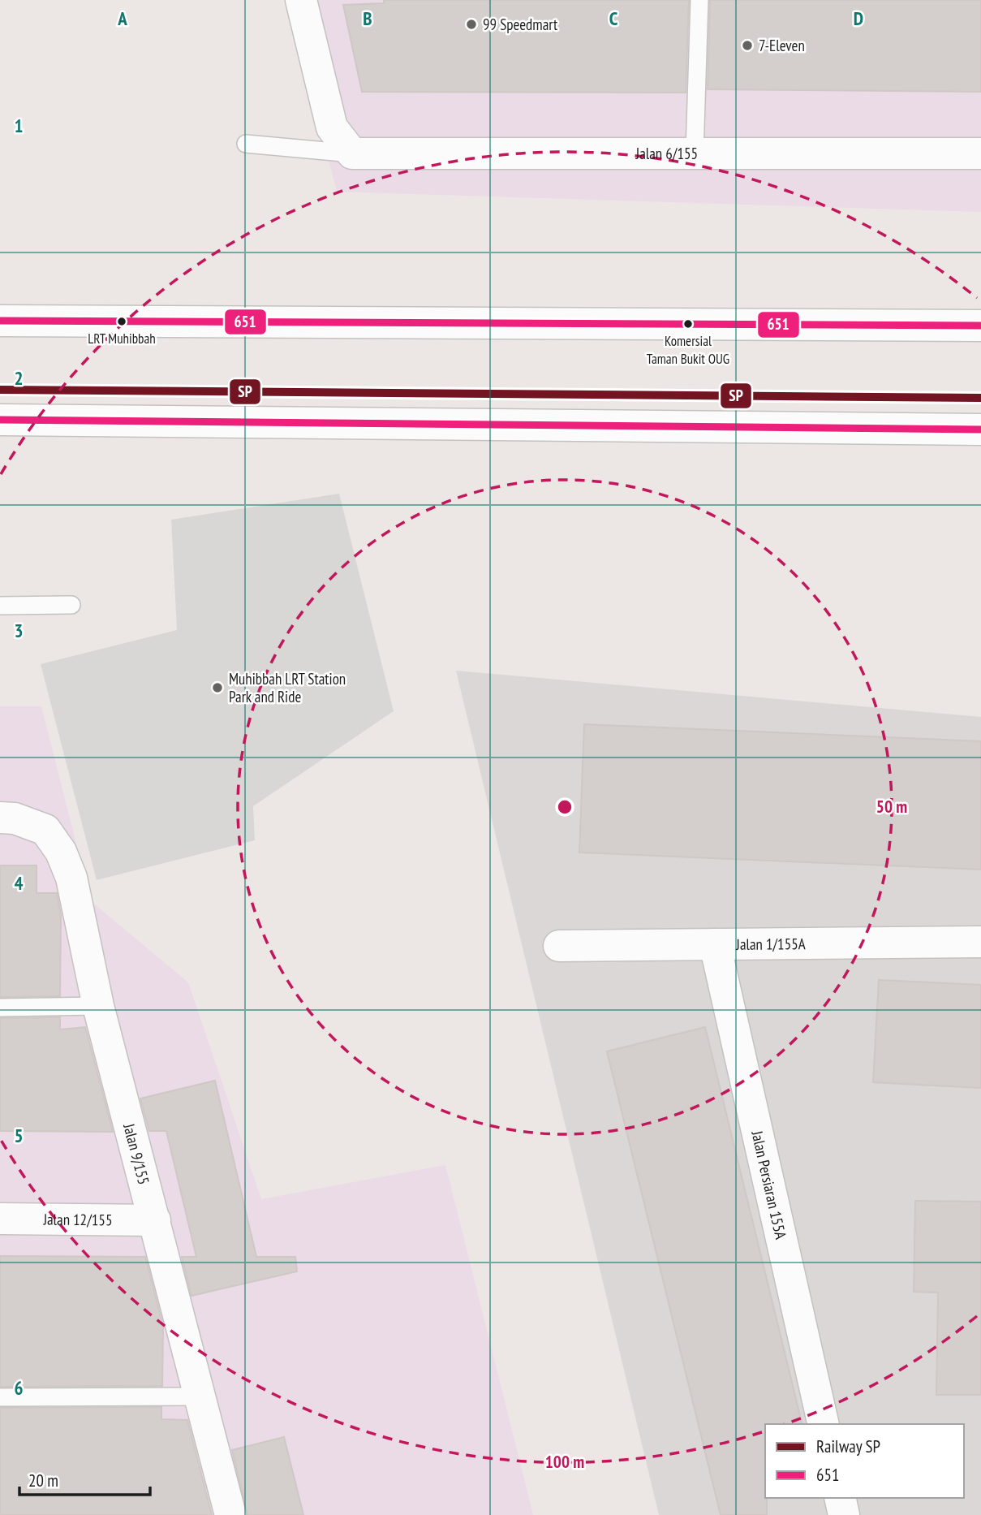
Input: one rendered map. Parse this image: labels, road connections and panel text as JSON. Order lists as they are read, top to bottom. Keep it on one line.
{"streets":{"street":["Jalan 6/155","Jalan 1/155A","Jalan 9/155","Jalan Persiaran 155A","Jalan 12/155"]},"crossings":[["Jalan 1/155A","Jalan Persiaran 155A"],["Jalan 9/155","Jalan 12/155"]],"places":["99 Speedmart","7-Eleven","LRT Muhibbah","Komersial Taman Bukit OUG","Muhibbah LRT Station Park and Ride"],"lines":["transit line 651","rail line SP"],"legend":["Railway SP","651"],"scale_bar":"20 m","grid":{"columns":["A","B","C","D"],"rows":["1","2","3","4","5","6"]},"rings":["50 m","100 m"]}
